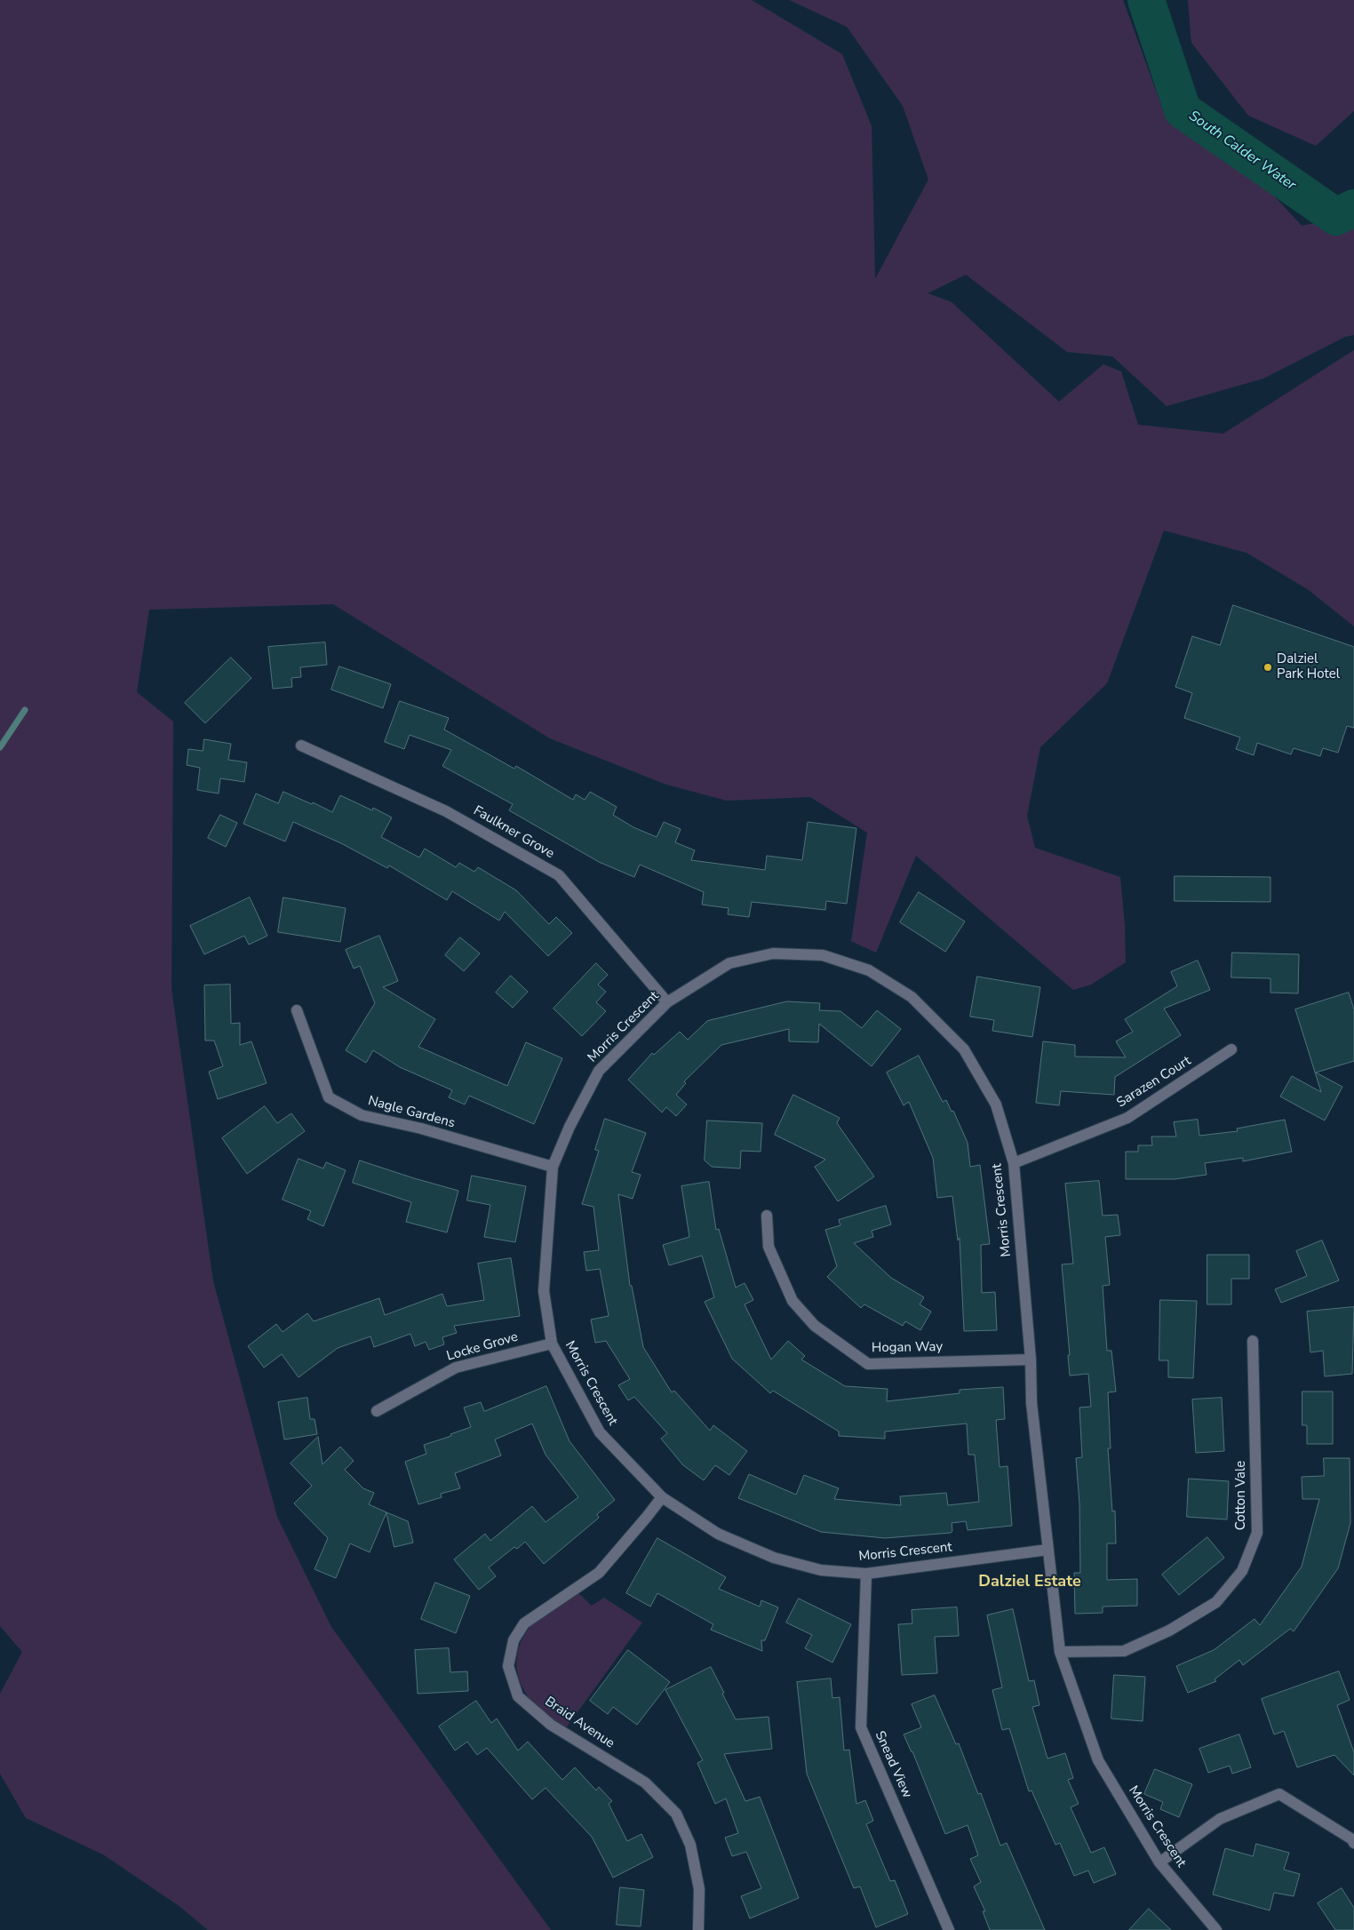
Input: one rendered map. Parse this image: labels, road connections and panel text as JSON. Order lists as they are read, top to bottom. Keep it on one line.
{"streets":{"street":["Faulkner Grove","Morris Crescent","Sarazen Court","Nagle Gardens","Locke Grove","Hogan Way","Cotton Vale","Braid Avenue","Snead View"]},"crossings":[["Faulkner Grove","Morris Crescent"],["Morris Crescent","Sarazen Court"],["Morris Crescent","Nagle Gardens"],["Morris Crescent","Locke Grove"],["Morris Crescent","Hogan Way"],["Morris Crescent","Cotton Vale"],["Morris Crescent","Braid Avenue"],["Morris Crescent","Snead View"]],"districts":["Dalziel Estate"],"water":["South Calder Water"],"places":["Dalziel Park Hotel"]}
